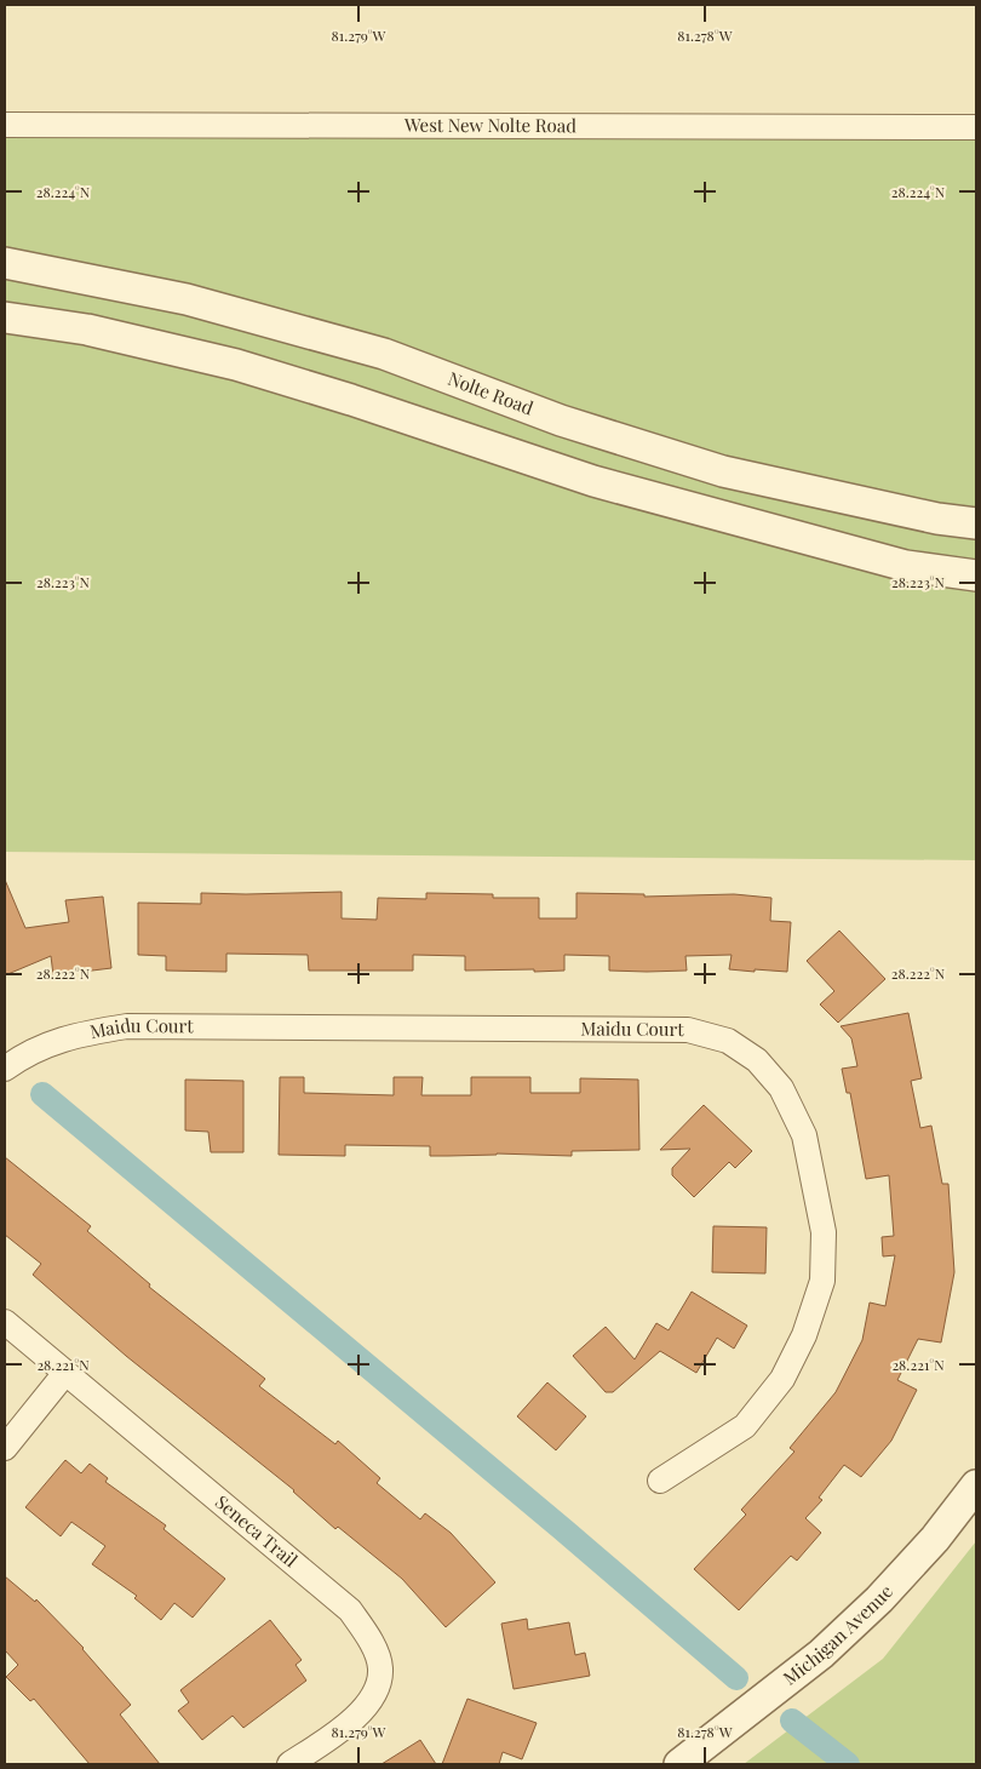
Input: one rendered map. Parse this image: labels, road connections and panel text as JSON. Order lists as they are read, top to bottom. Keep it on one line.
{"streets":{"street":["West New Nolte Road","Nolte Road","Maidu Court","Seneca Trail","Michigan Avenue"]},"coordinates":["81.279°W","81.278°W","28.224°N","28.223°N","28.222°N","28.221°N"]}
